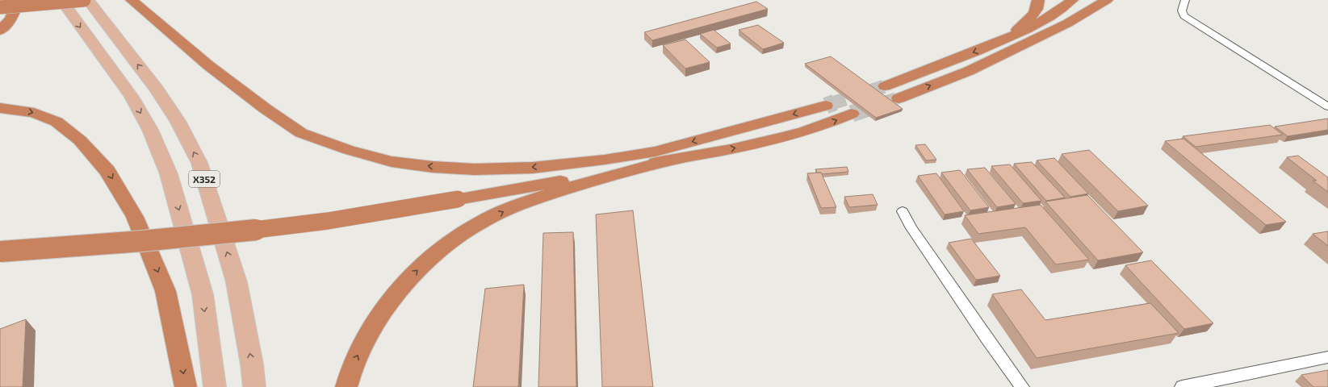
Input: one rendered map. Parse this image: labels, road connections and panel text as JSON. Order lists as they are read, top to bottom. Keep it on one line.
{"streets":{"main road":["X352"]}}
